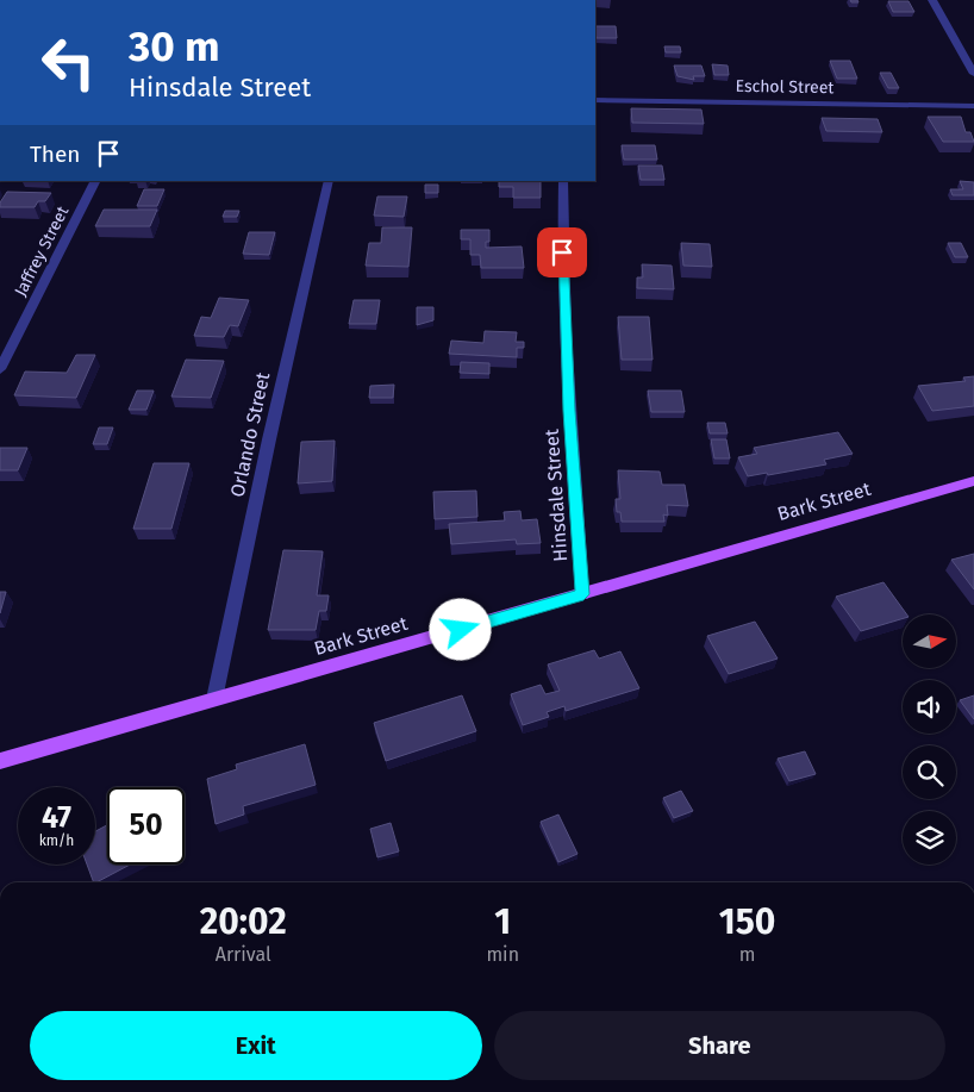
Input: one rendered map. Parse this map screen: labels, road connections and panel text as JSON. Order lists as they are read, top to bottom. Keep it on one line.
{"streets":{"main road":["Bark Street"],"street":["Eschol Street","Jaffrey Street","Orlando Street","Hinsdale Street"]},"crossings":[["Orlando Street","Bark Street"],["Hinsdale Street","Bark Street"]],"north":"right","page":{"turn":["30 m","Hinsdale Street"],"then":"Then","speed":"47 km/h","limit":"50","eta":["20:02","Arrival","1","min","150","m"],"buttons":["Exit","Share"]}}
